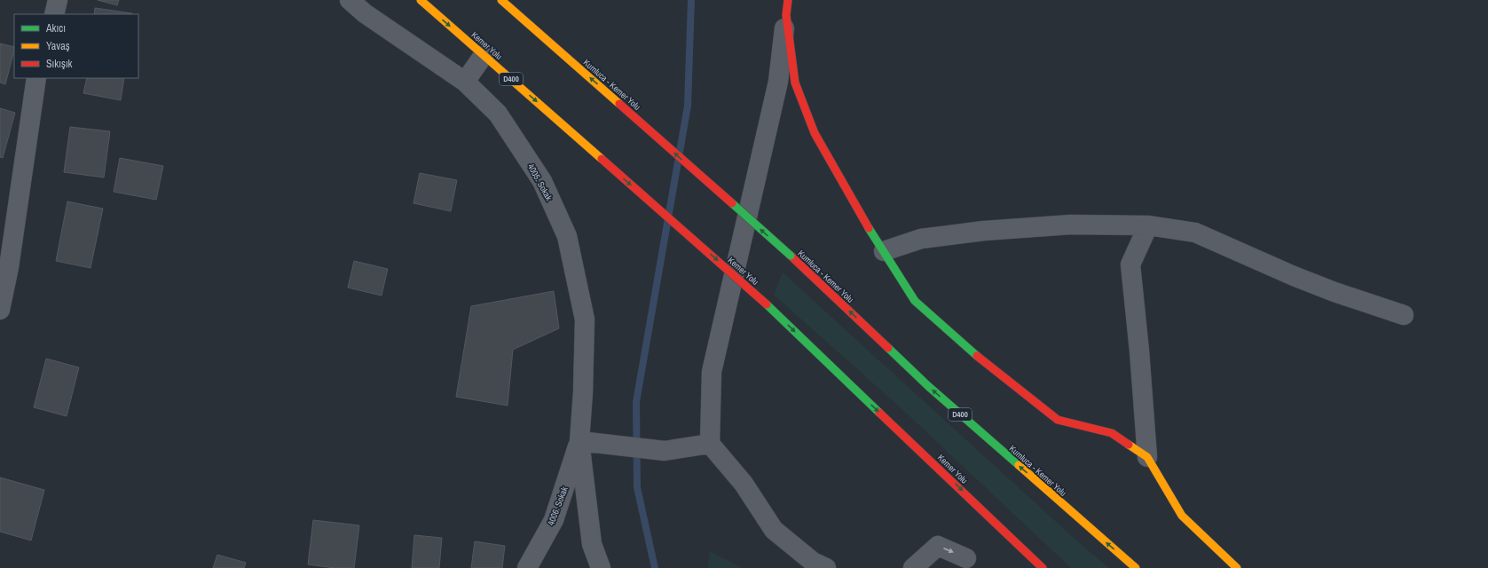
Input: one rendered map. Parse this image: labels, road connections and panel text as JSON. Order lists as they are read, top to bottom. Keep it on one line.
{"streets":{"main road":["Kemer Yolu","D400","Kumluca - Kemer Yolu"],"street":["4005. Sokak","4006. Sokak"]},"crossings":[["4005. Sokak","4006. Sokak"]],"one_way":["Kemer Yolu"],"legend":["Akıcı","Yavaş","Sıkışık"]}
